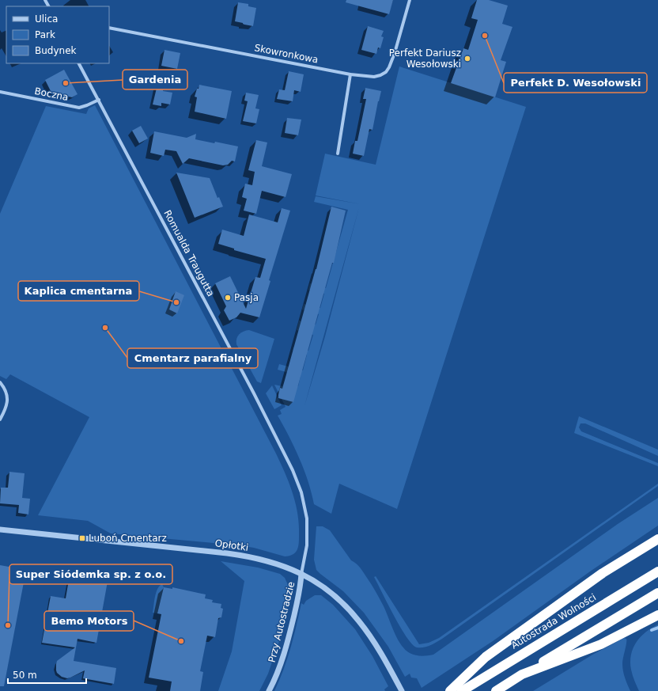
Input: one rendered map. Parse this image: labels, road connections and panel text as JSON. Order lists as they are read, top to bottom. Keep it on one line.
{"streets":{"highway":["Autostrada Wolności"],"street":["Skowronkowa","Boczna","Romualda Traugutta","Opłotki","Przy Autostradzie"]},"crossings":[["Boczna","Romualda Traugutta"],["Romualda Traugutta","Opłotki"],["Romualda Traugutta","Przy Autostradzie"],["Opłotki","Przy Autostradzie"]],"places":{"other":["Perfekt D. Wesołowski","Perfekt Dariusz Wesołowski","Gardenia","Pasja","Kaplica cmentarna","Cmentarz parafialny","Super Siódemka sp. z o.o.","Bemo Motors"],"transit":["Luboń Cmentarz"]},"legend":["Ulica","Park","Budynek"],"scale_bar":"50 m"}
